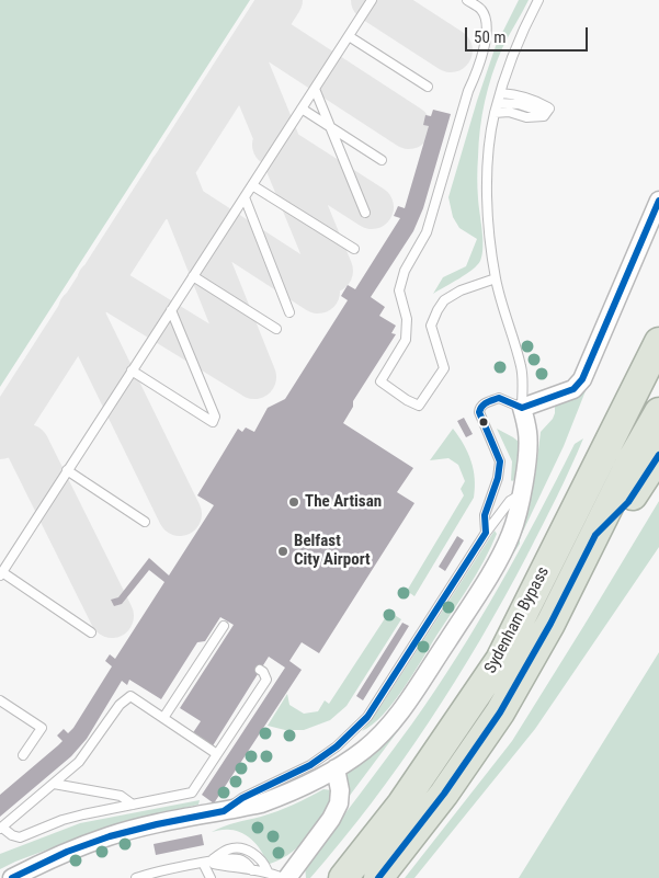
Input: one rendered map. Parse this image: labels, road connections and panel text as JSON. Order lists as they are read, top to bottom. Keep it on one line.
{"streets":{"highway":["Sydenham Bypass"]},"places":["The Artisan","Belfast City Airport"],"scale_bar":"50 m"}
